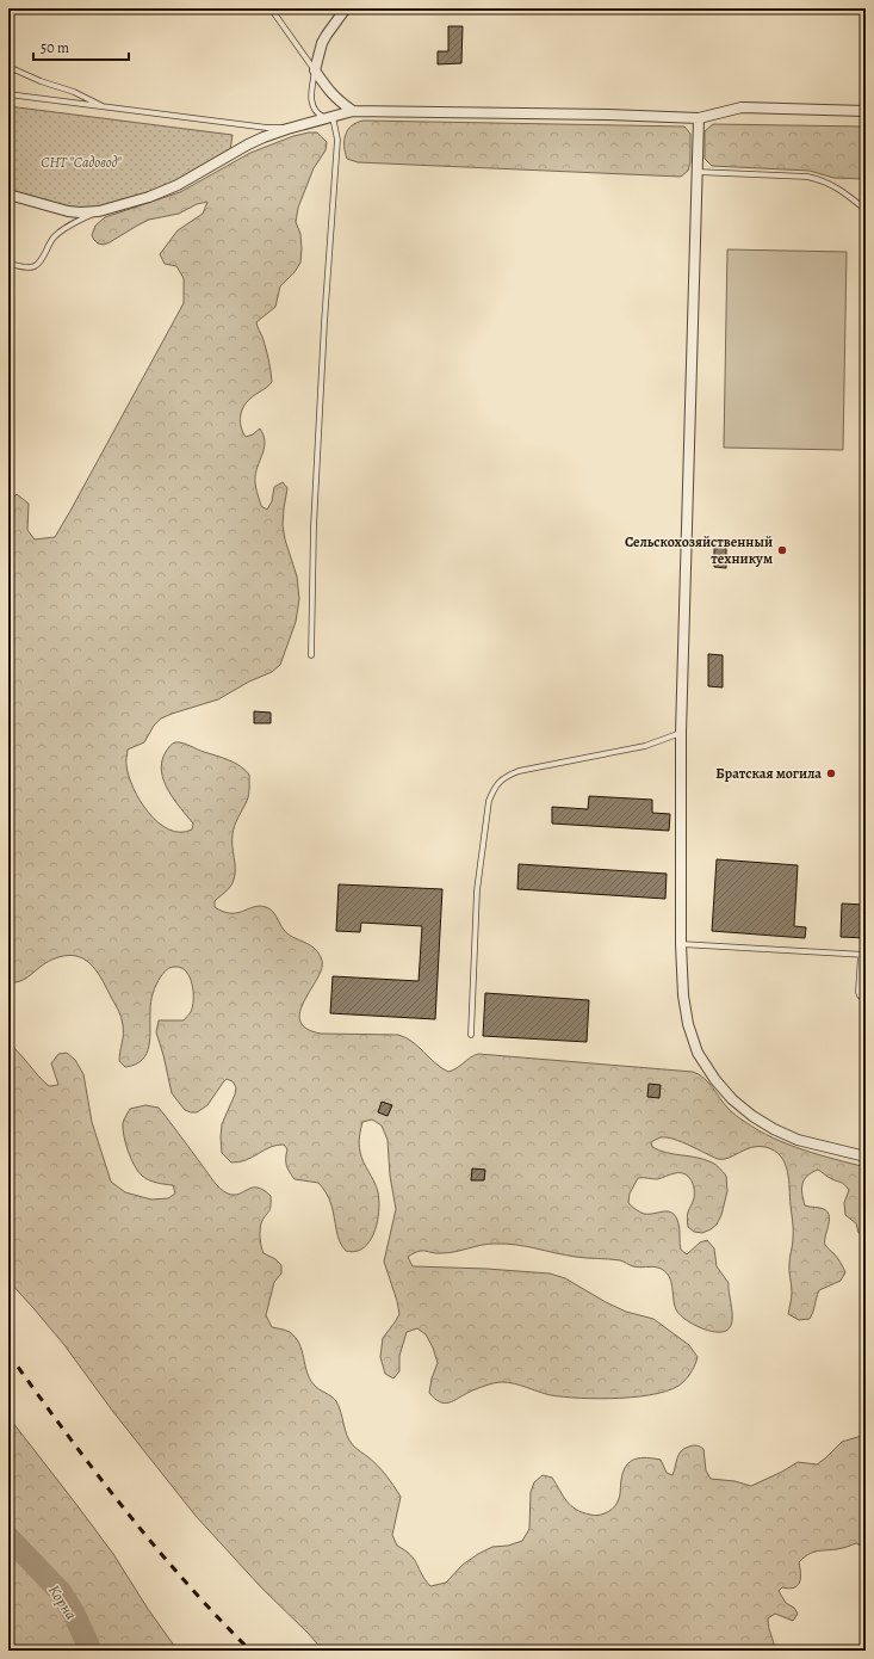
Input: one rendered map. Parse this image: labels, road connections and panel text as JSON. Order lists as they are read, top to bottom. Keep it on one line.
{"water":["Корна"],"parks":["СНТ \"Садовод\""],"places":["Сельскохозяйственный техникум","Братская могила"],"scale_bar":"50 m"}
